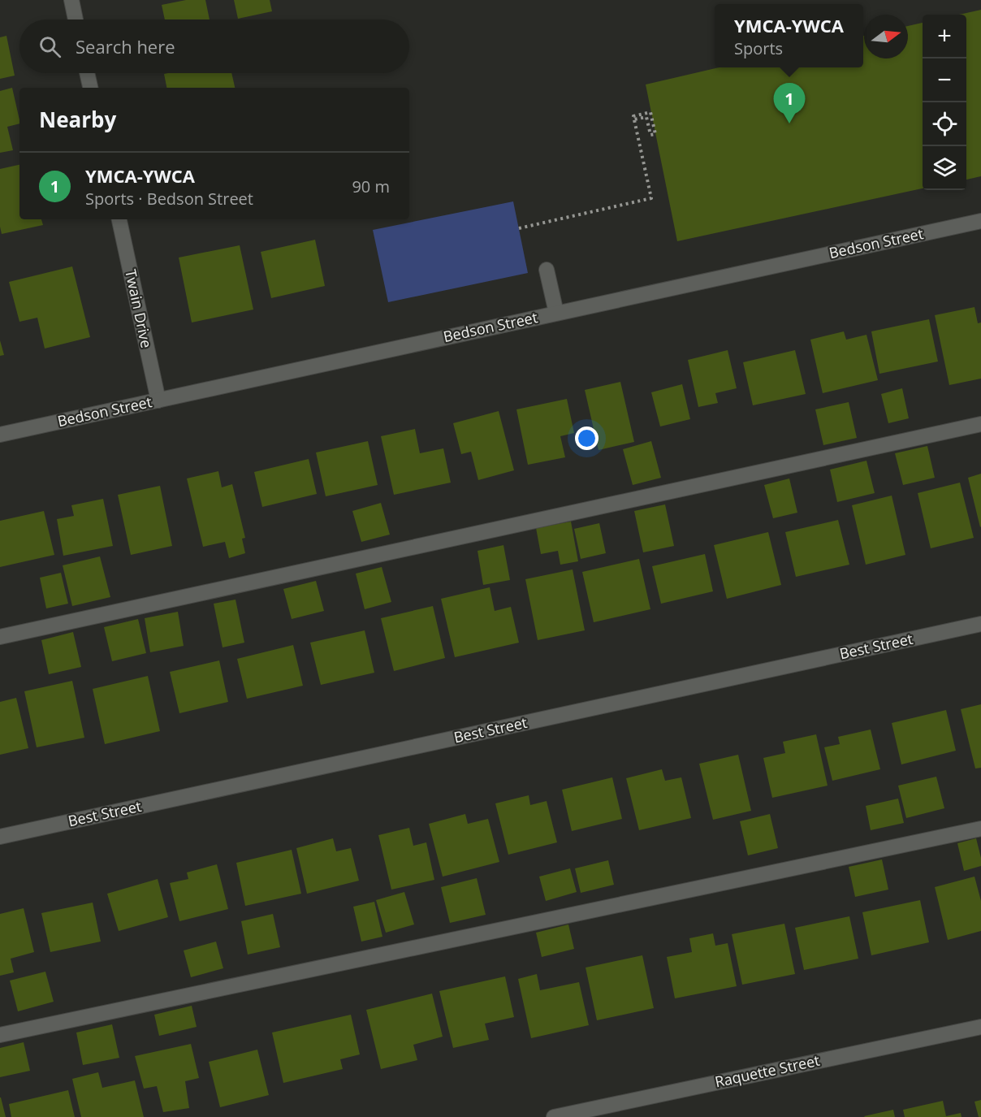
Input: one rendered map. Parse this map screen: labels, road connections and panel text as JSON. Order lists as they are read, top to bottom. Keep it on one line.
{"streets":{"street":["Bedson Street","Twain Drive","Best Street","Raquette Street"]},"crossings":[["Bedson Street","Twain Drive"]],"north":"right","page":{"popup":["YMCA-YWCA","Sports"],"map_buttons":["+","−"],"search":"Search here","pins":"1","heading":"Nearby","list":[{"mark":"1","name":"YMCA-YWCA","note":"Sports · Bedson Street","value":"90 m"}]}}
